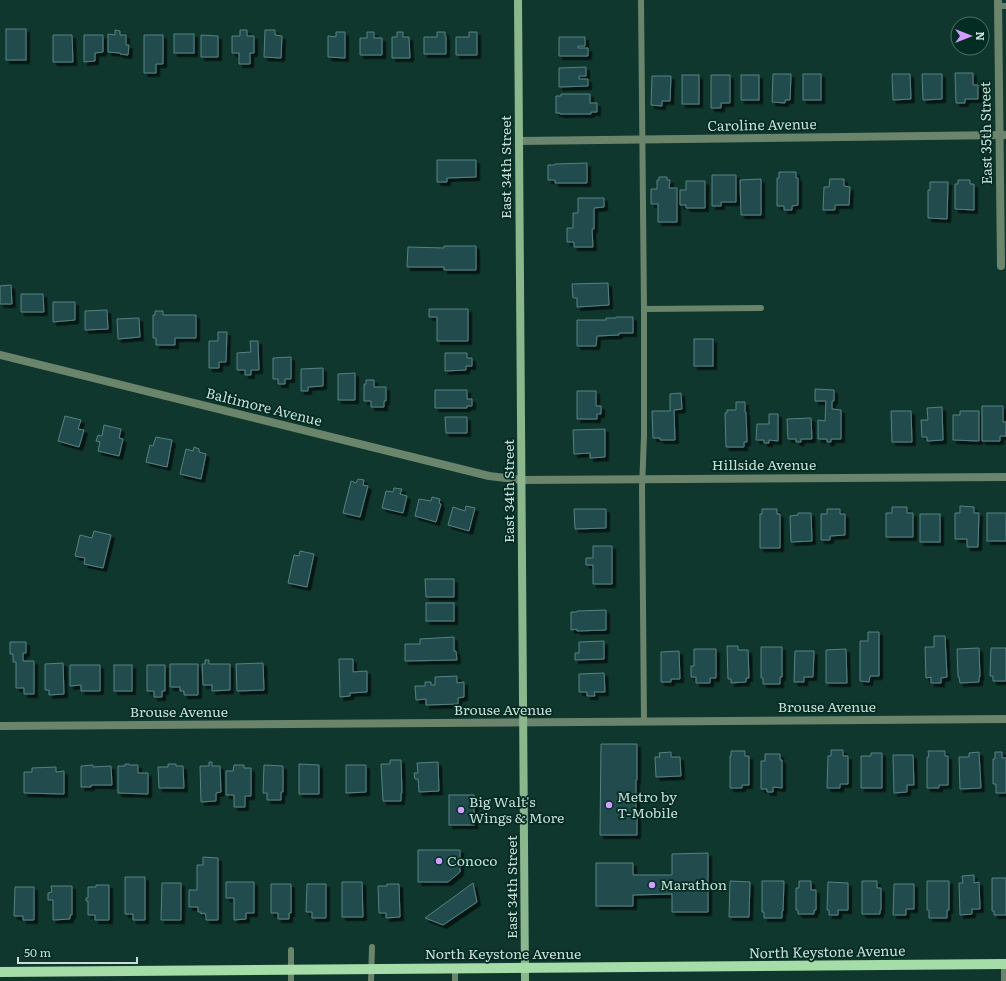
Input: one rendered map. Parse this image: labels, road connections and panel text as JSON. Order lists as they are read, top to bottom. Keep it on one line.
{"streets":{"main road":["East 34th Street","North Keystone Avenue"],"street":["Caroline Avenue","East 35th Street","Baltimore Avenue","Hillside Avenue","Brouse Avenue"]},"crossings":[["Caroline Avenue","East 35th Street"],["Caroline Avenue","East 34th Street"],["East 34th Street","Baltimore Avenue"],["East 34th Street","Hillside Avenue"],["East 34th Street","Brouse Avenue"],["East 34th Street","North Keystone Avenue"],["Baltimore Avenue","Hillside Avenue"]],"places":["Metro by T-Mobile","Big Walt's Wings & More","Conoco","Marathon"],"scale_bar":"50 m","north":"right"}
